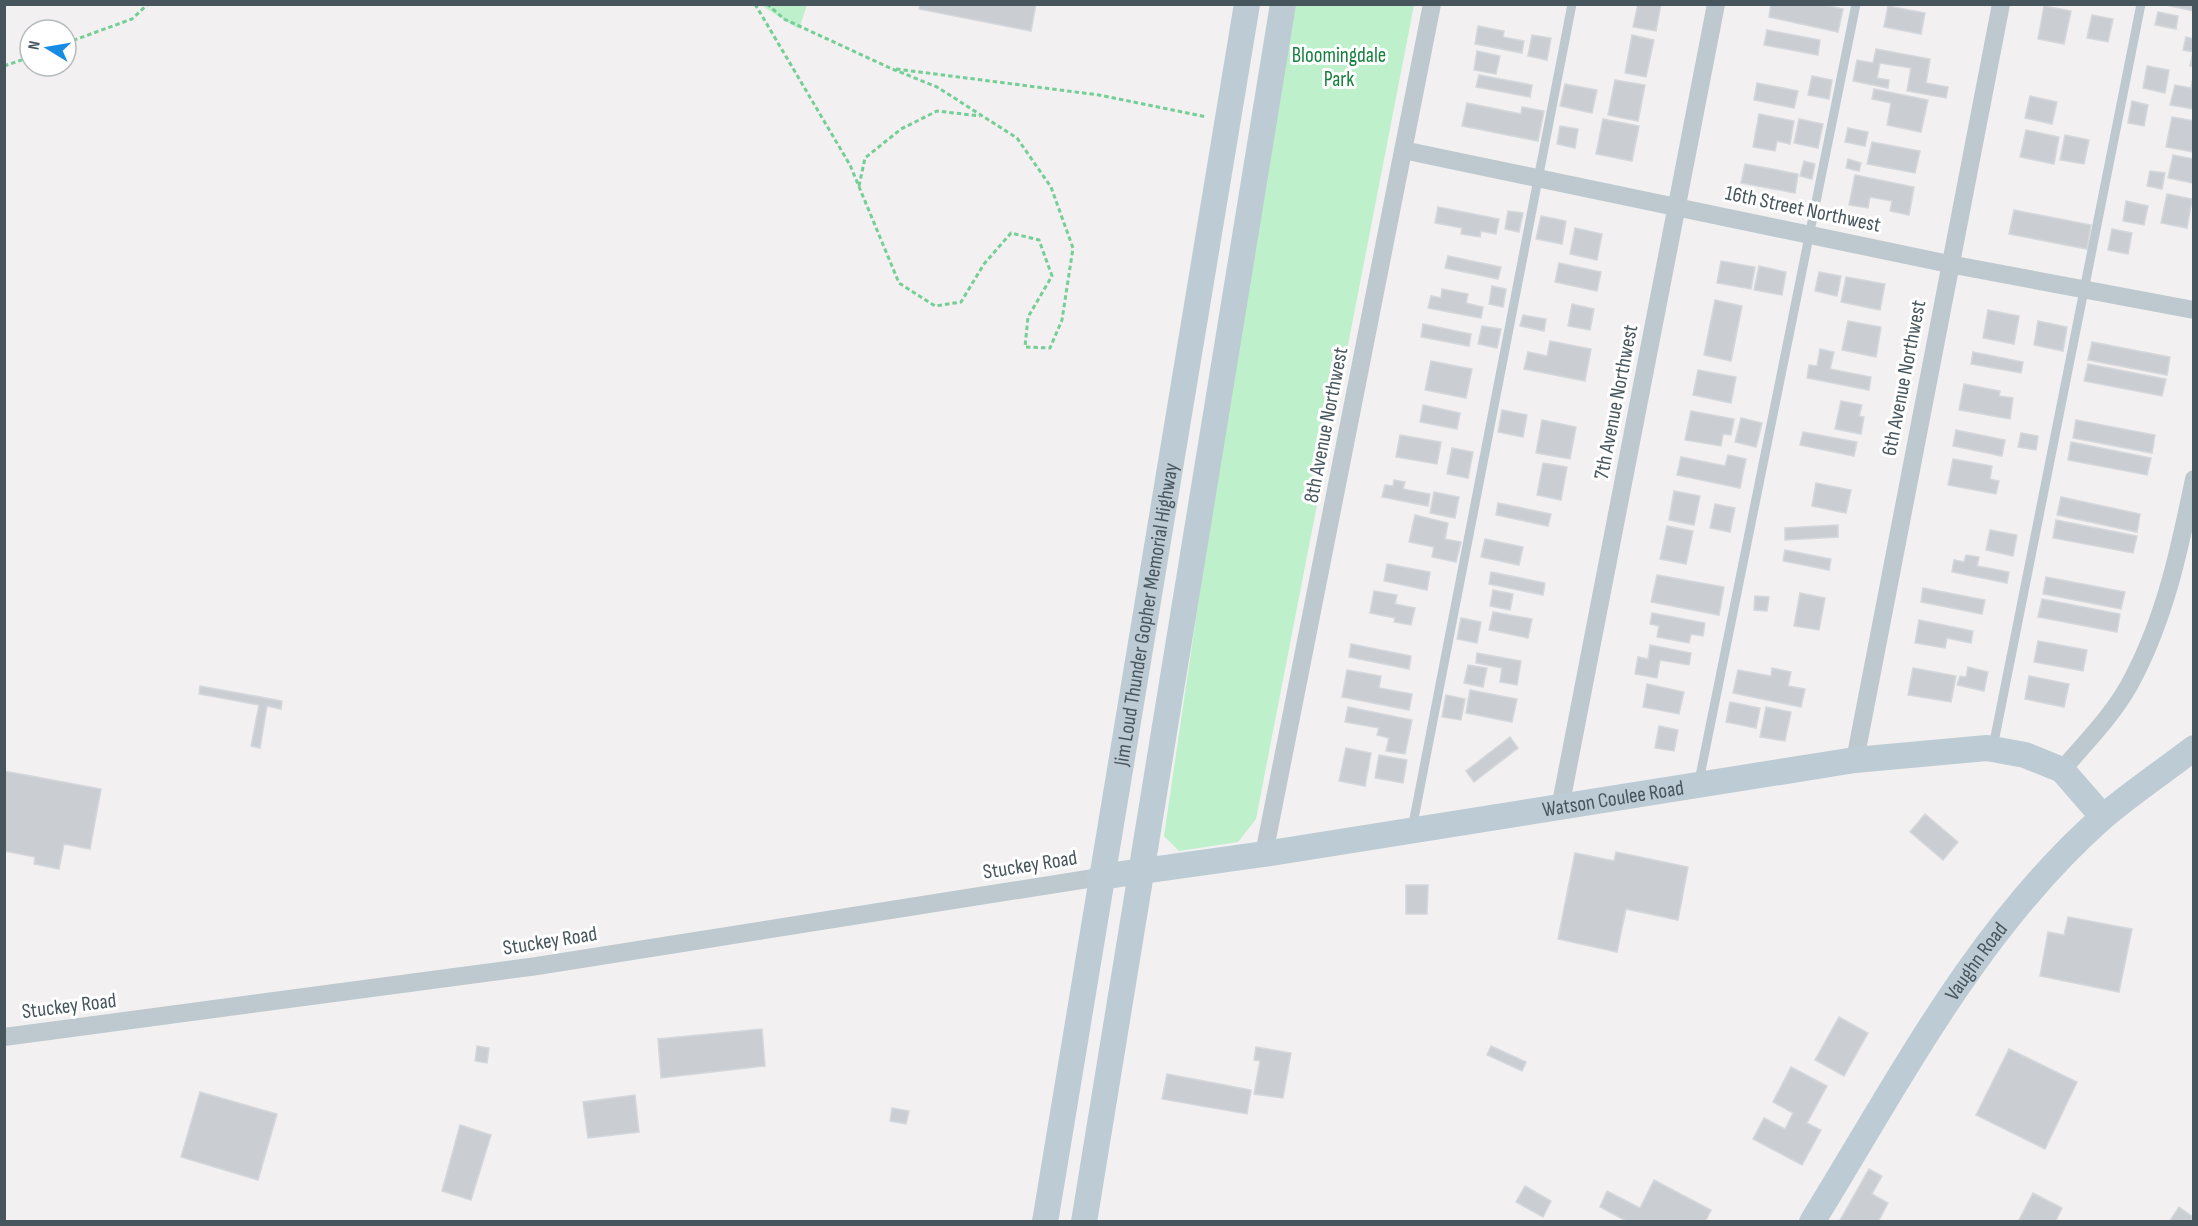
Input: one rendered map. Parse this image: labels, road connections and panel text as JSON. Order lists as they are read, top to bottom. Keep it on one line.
{"streets":{"main road":["Jim Loud Thunder Gopher Memorial Highway","Watson Coulee Road","Vaughn Road"],"street":["16th Street Northwest","6th Avenue Northwest","7th Avenue Northwest","8th Avenue Northwest","Stuckey Road"]},"crossings":[["16th Street Northwest","6th Avenue Northwest"],["16th Street Northwest","7th Avenue Northwest"],["16th Street Northwest","8th Avenue Northwest"],["6th Avenue Northwest","Watson Coulee Road"],["7th Avenue Northwest","Watson Coulee Road"],["8th Avenue Northwest","Watson Coulee Road"],["Jim Loud Thunder Gopher Memorial Highway","Watson Coulee Road"],["Jim Loud Thunder Gopher Memorial Highway","Stuckey Road"],["Watson Coulee Road","Stuckey Road"],["Watson Coulee Road","Vaughn Road"]],"parks":["Bloomingdale Park"],"north":"left"}
